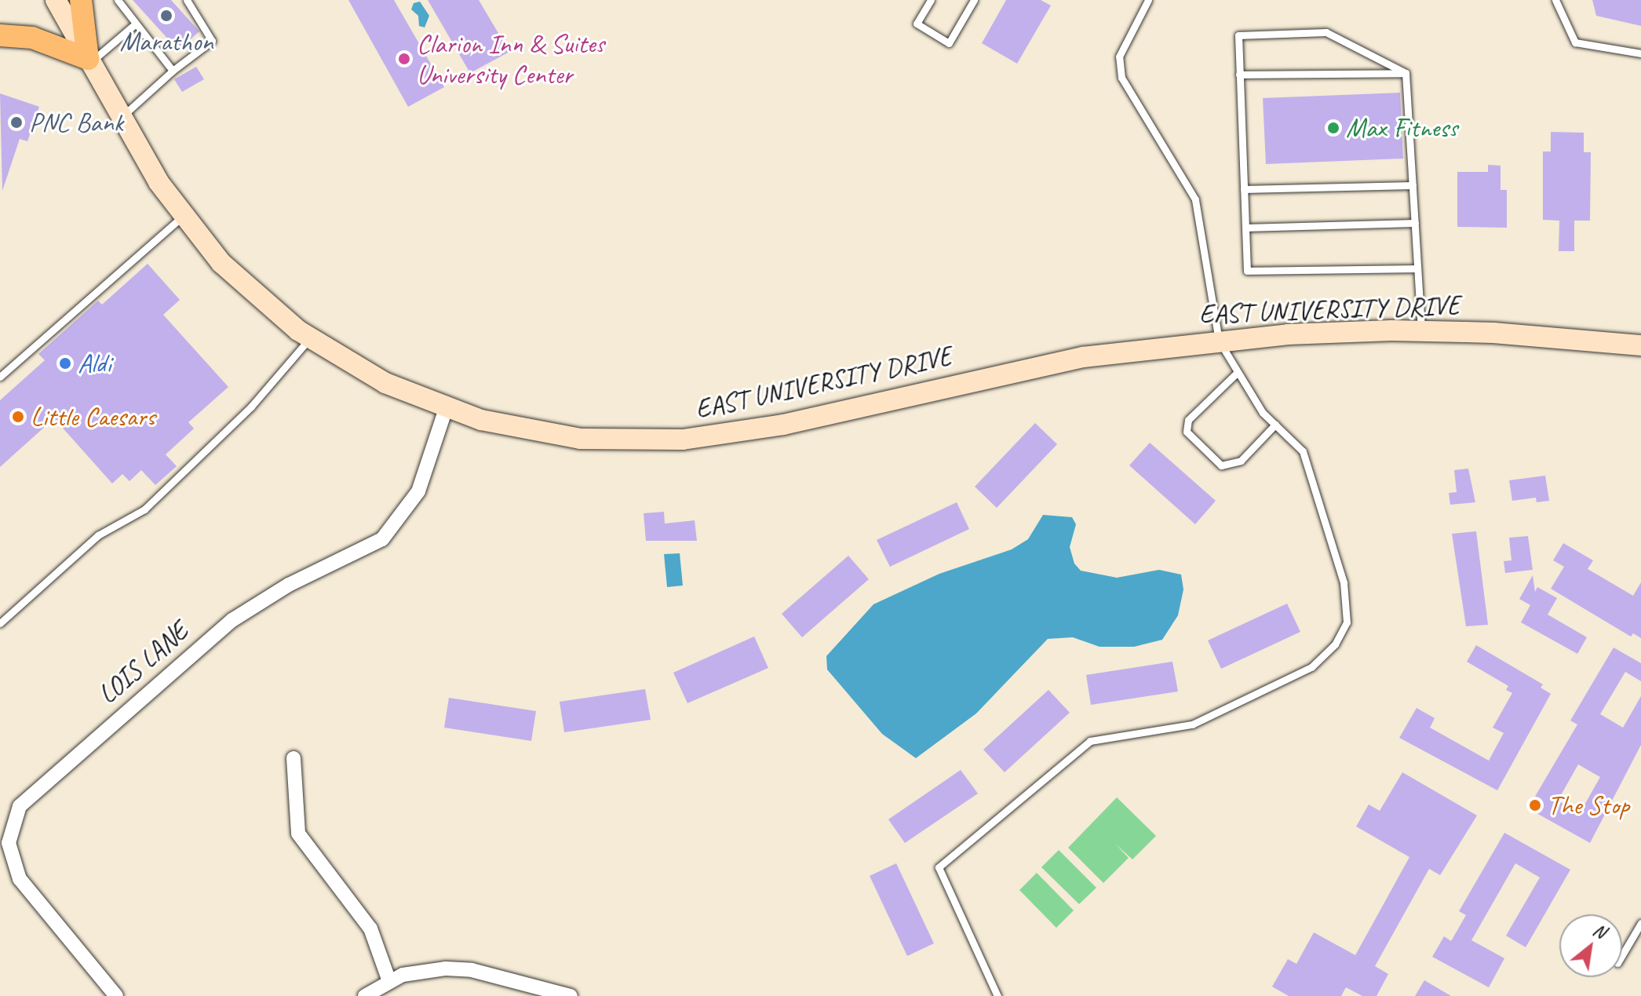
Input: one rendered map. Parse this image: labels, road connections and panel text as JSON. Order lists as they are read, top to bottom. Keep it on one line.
{"streets":{"main road":["EAST UNIVERSITY DRIVE"],"street":["LOIS LANE"]},"crossings":[["EAST UNIVERSITY DRIVE","LOIS LANE"]],"places":["Marathon","Clarion Inn & Suites University Center","PNC Bank","Max Fitness","Aldi","Little Caesars","The Stop"],"north":"top right"}
